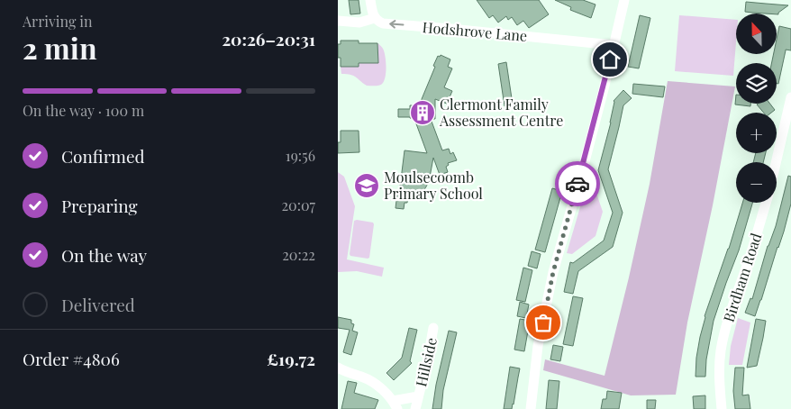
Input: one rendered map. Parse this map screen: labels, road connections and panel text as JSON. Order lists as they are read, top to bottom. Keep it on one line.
{"streets":{"street":["Hodshrove Lane","Birdham Road","Hillside"]},"one_way":["Hodshrove Lane"],"places":{"building":["Clermont Family Assessment Centre"],"school or university":["Moulsecoomb Primary School"]},"north":"top","page":{"heading":["2 min","Arriving in","20:26–20:31"],"panel":["Order #4806","£19.72"],"map_buttons":["+","−"],"bar":"On the way · 100 m","list":[["Confirmed","19:56"],["Preparing","20:07"],["On the way","20:22"],"Delivered"]}}
